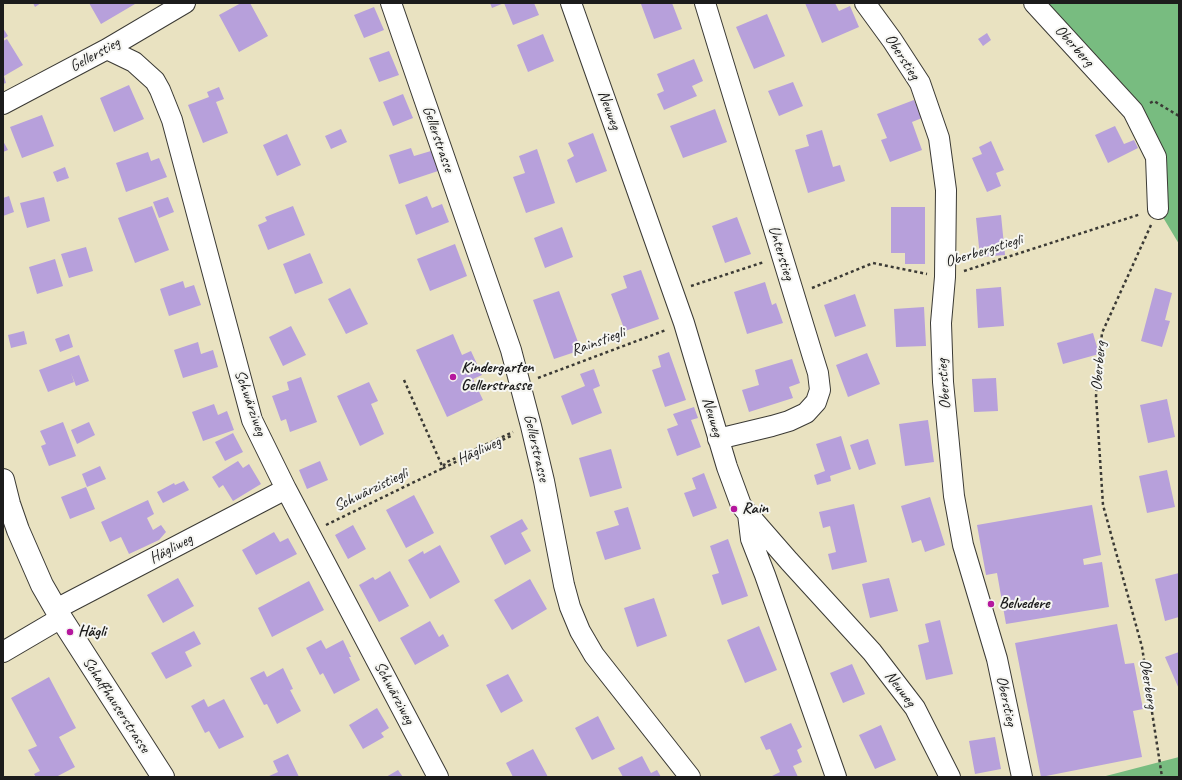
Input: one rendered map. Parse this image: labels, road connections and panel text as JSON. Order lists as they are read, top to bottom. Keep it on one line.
{"streets":{"main road":["Schaffhauserstrasse"],"street":["Oberberg","Gellerstieg","Oberstieg","Neuweg","Gellerstrasse","Unterstieg","Schwärziweg","Hägliweg"],"path":["Oberbergstiegli","Rainstiegli","Schwärzistiegli"]},"crossings":[["Oberberg","Oberbergstiegli"],["Gellerstieg","Schwärziweg"],["Oberstieg","Oberbergstiegli"],["Neuweg","Unterstieg"],["Neuweg","Rainstiegli"],["Gellerstrasse","Rainstiegli"],["Oberbergstiegli","Unterstieg"],["Schwärziweg","Hägliweg"],["Schwärziweg","Schwärzistiegli"],["Hägliweg","Schwärzistiegli"],["Hägliweg","Schaffhauserstrasse"]],"places":["Kindergarten Gellerstrasse","Rain","Belvedere","Hägli"]}
